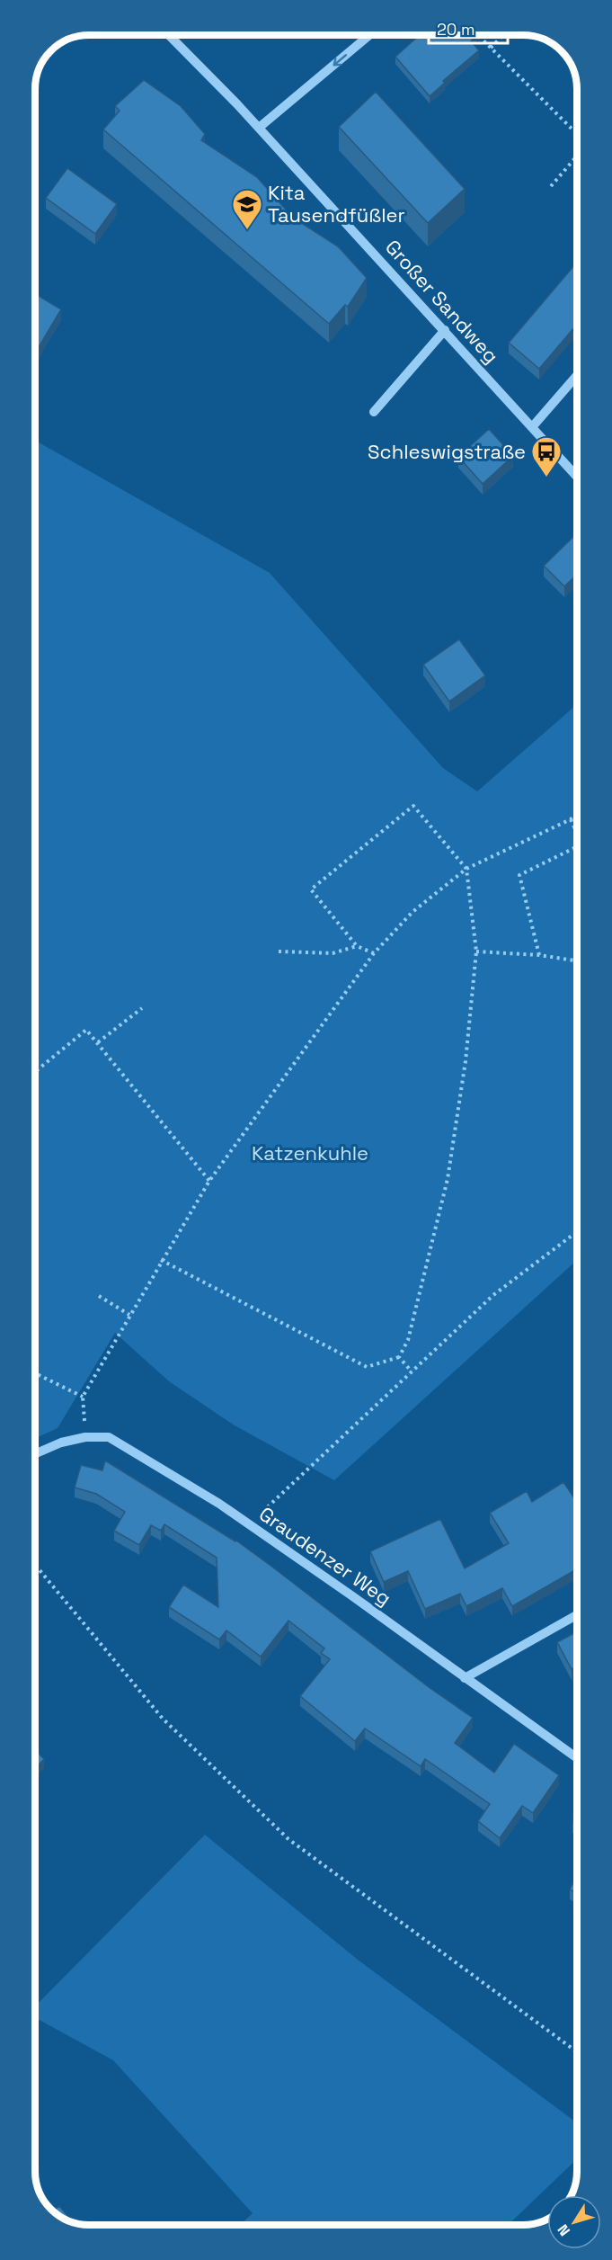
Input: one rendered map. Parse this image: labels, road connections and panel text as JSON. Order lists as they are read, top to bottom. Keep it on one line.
{"streets":{"street":["Großer Sandweg","Graudenzer Weg"]},"parks":["Katzenkuhle"],"places":{"school or university":["Kita Tausendfüßler"],"bus stop":["Schleswigstraße"]},"scale_bar":"20 m","north":"bottom left"}
